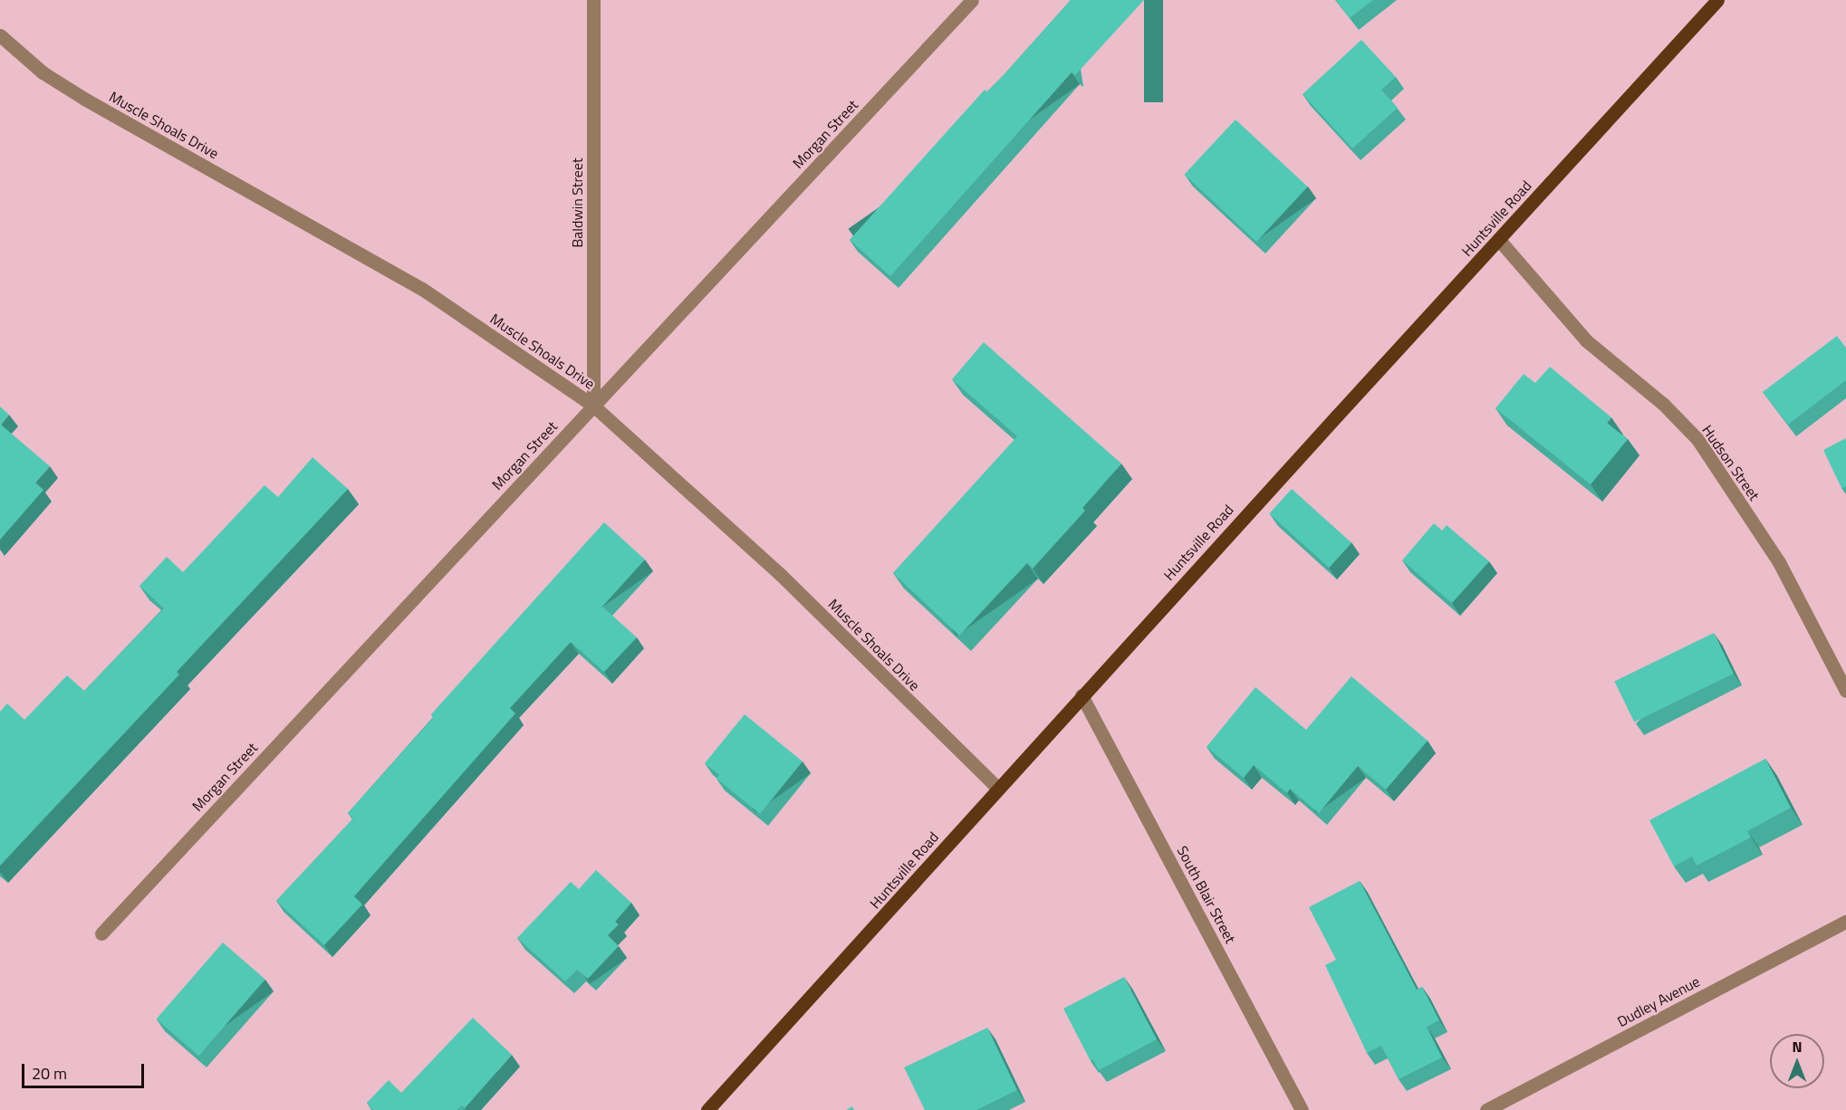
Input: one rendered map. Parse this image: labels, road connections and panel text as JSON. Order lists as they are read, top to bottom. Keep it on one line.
{"streets":{"main road":["Huntsville Road"],"street":["Muscle Shoals Drive","Morgan Street","Baldwin Street","Hudson Street","South Blair Street","Dudley Avenue"]},"crossings":[["Muscle Shoals Drive","Morgan Street"],["Muscle Shoals Drive","Baldwin Street"],["Muscle Shoals Drive","Huntsville Road"],["Morgan Street","Baldwin Street"],["Huntsville Road","Hudson Street"],["Huntsville Road","South Blair Street"]],"scale_bar":"20 m","north":"top"}
